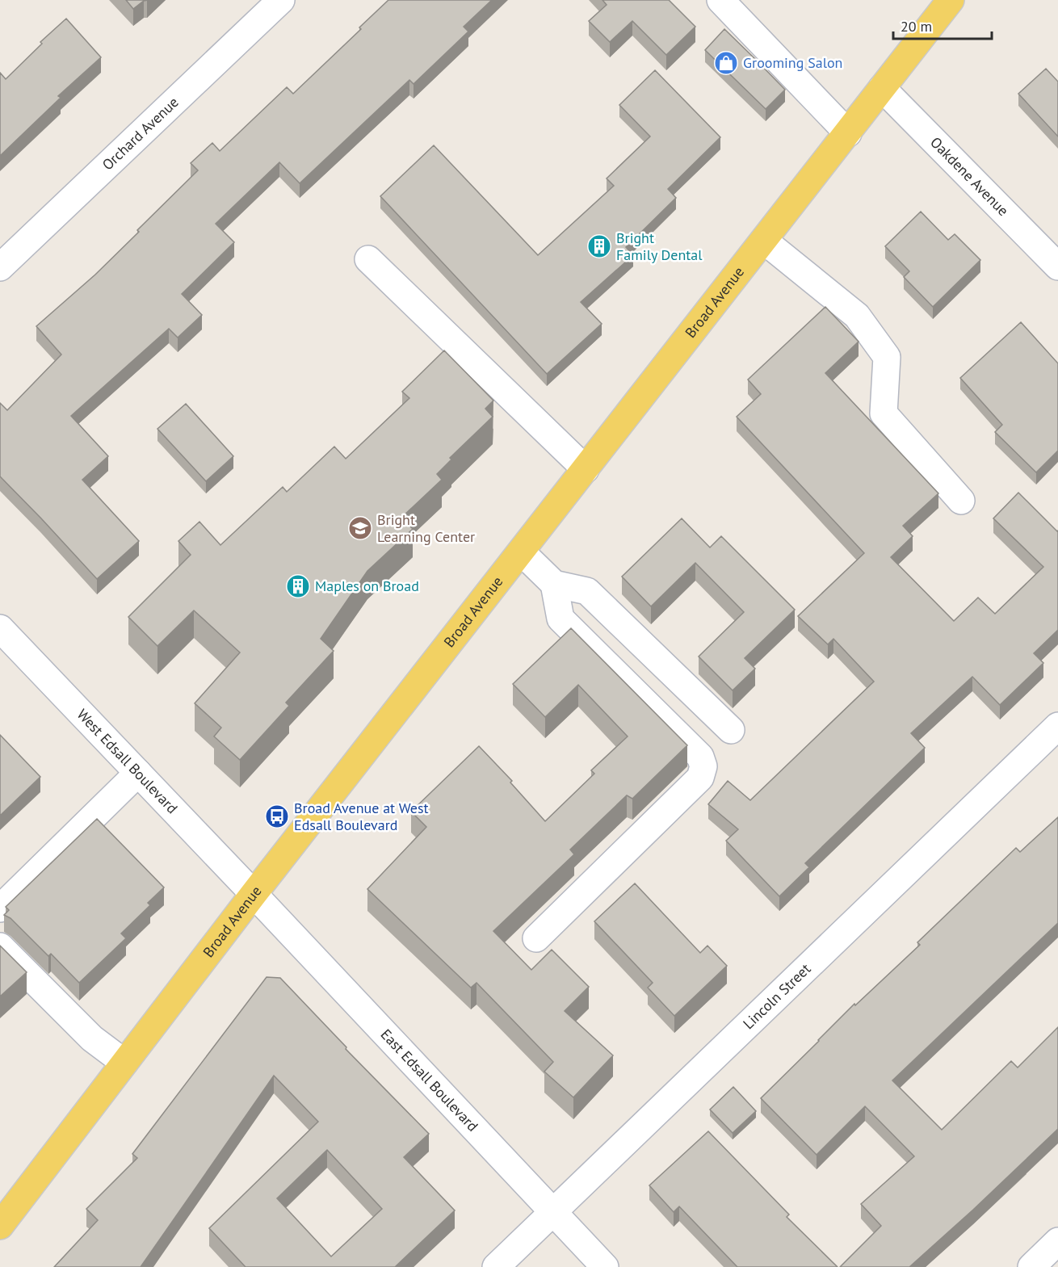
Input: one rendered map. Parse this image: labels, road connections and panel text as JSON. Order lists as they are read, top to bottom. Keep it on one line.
{"streets":{"main road":["Broad Avenue"],"street":["Orchard Avenue","Oakdene Avenue","West Edsall Boulevard","Lincoln Street","East Edsall Boulevard"]},"crossings":[["Oakdene Avenue","Broad Avenue"],["Broad Avenue","West Edsall Boulevard"],["Broad Avenue","East Edsall Boulevard"],["West Edsall Boulevard","East Edsall Boulevard"],["Lincoln Street","East Edsall Boulevard"]],"places":{"shop":["Grooming Salon"],"building":["Bright Family Dental","Maples on Broad"],"school or university":["Bright Learning Center"],"bus stop":["Broad Avenue at West Edsall Boulevard"]},"scale_bar":"20 m"}
